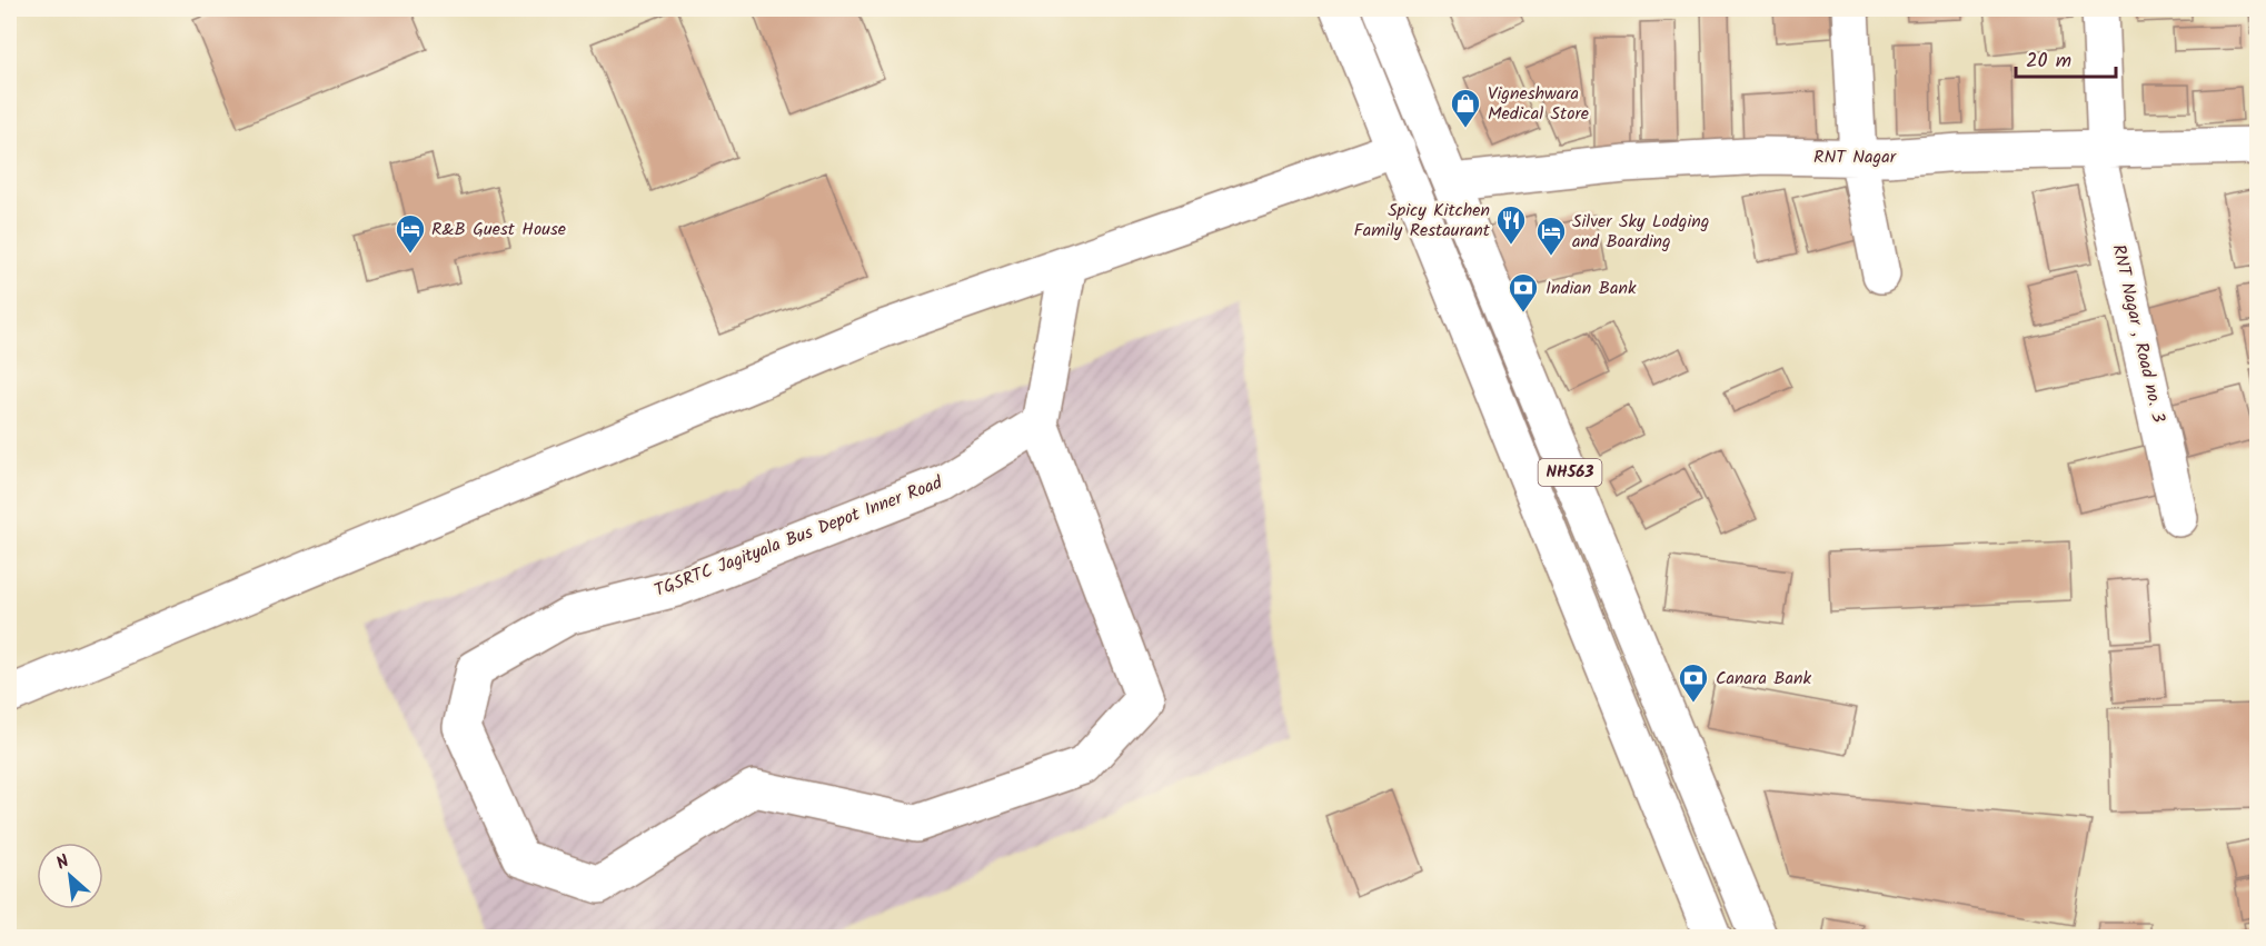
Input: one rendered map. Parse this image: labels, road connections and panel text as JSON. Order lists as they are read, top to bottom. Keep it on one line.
{"streets":{"main road":["RNT Nagar","RNT Nagar , Road no. 3","NH563","TGSRTC Jagityala Bus Depot Inner Road"]},"crossings":[["RNT Nagar","RNT Nagar , Road no. 3"],["RNT Nagar","NH563"]],"places":{"shop":["Vigneshwara Medical Store"],"restaurant":["Spicy Kitchen Family Restaurant"],"hotel":["R&B Guest House","Silver Sky Lodging and Boarding"],"bank":["Indian Bank","Canara Bank"]},"scale_bar":"20 m","north":"top left"}
